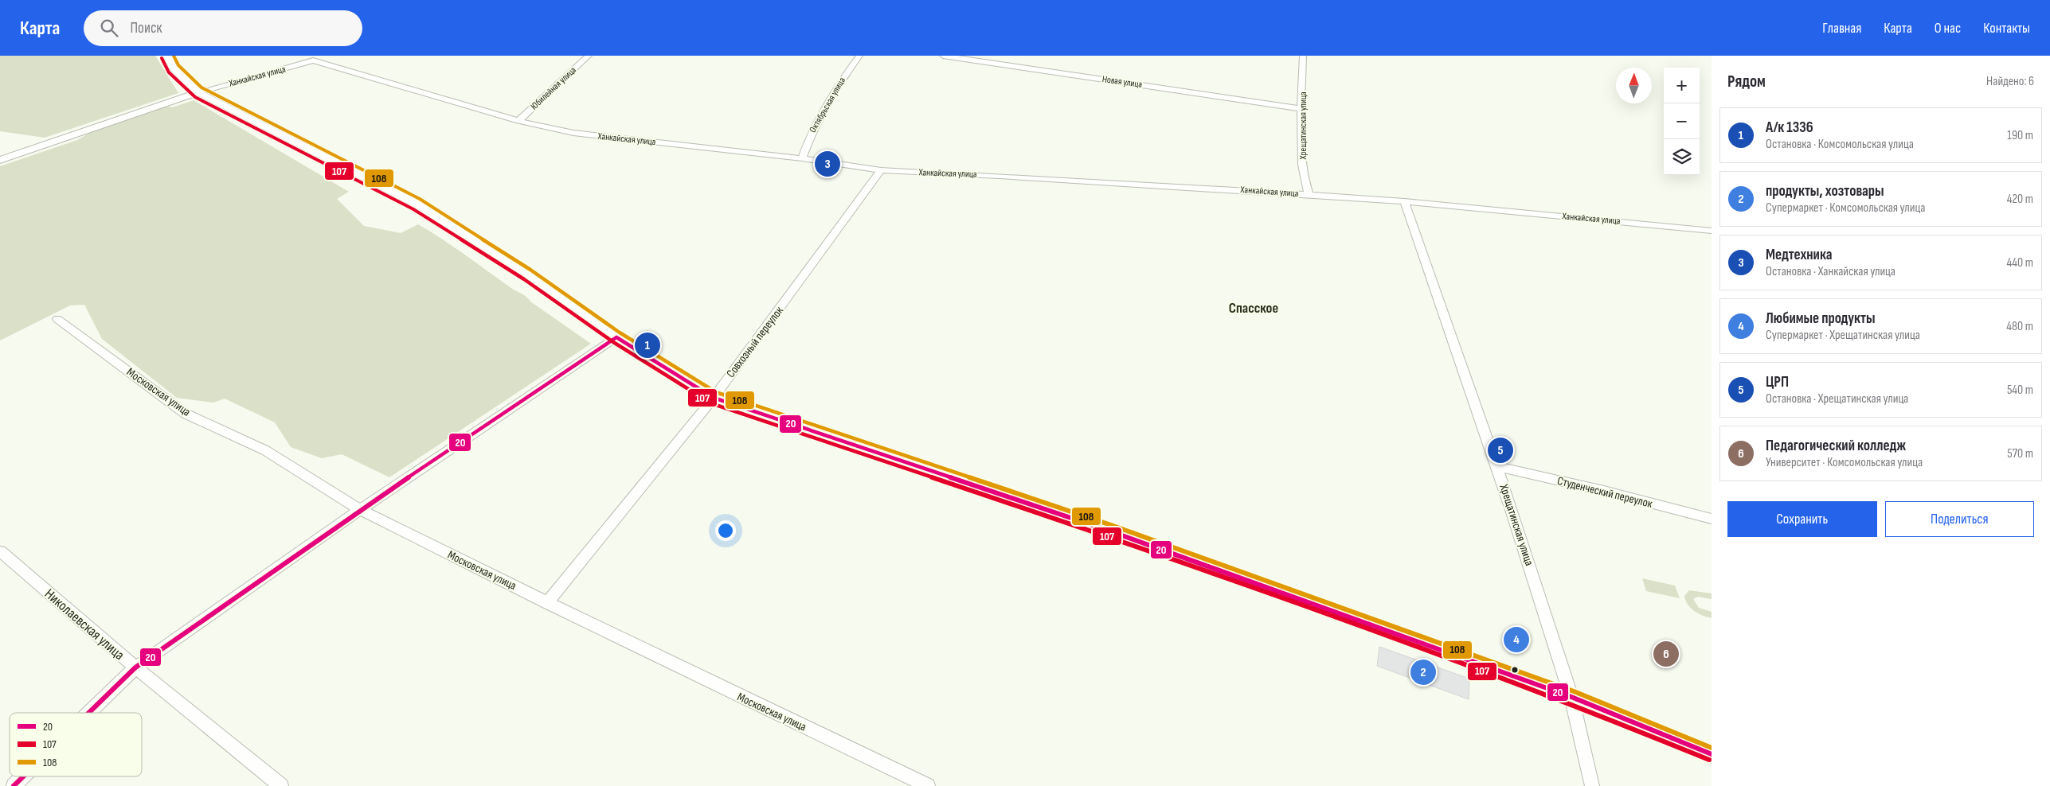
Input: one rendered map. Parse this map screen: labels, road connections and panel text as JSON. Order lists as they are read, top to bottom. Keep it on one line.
{"streets":{"street":["Ханкайская улица","Новая улица","Юбилейная улица","Октябрьская улица","Хрещатинская улица","Совхозный переулок","Московская улица","Студенческий переулок","Николаевская улица"]},"crossings":[["Ханкайская улица","Юбилейная улица"],["Ханкайская улица","Октябрьская улица"],["Ханкайская улица","Хрещатинская улица"],["Ханкайская улица","Совхозный переулок"],["Новая улица","Хрещатинская улица"],["Хрещатинская улица","Студенческий переулок"],["Совхозный переулок","Московская улица"]],"districts":["Спасское"],"lines":["transit line 108","transit line 107","transit line 20"],"legend":["20","107","108"],"north":"top","page":{"header":"Карта","search":"Поиск","nav":["Главная","Карта","О нас","Контакты"],"heading":["Рядом","Найдено: 6"],"map_buttons":["+","−"],"list":[{"mark":"1","name":"А/к 1336","note":"Остановка · Комсомольская улица","value":"190 m"},{"mark":"2","name":"продукты, хозтовары","note":"Супермаркет · Комсомольская улица","value":"420 m"},{"mark":"3","name":"Медтехника","note":"Остановка · Ханкайская улица","value":"440 m"},{"mark":"4","name":"Любимые продукты","note":"Супермаркет · Хрещатинская улица","value":"480 m"},{"mark":"5","name":"ЦРП","note":"Остановка · Хрещатинская улица","value":"540 m"},{"mark":"6","name":"Педагогический колледж","note":"Университет · Комсомольская улица","value":"570 m"}],"pins":["3","1","5","4","6","2"],"buttons":["Сохранить","Поделиться"]}}
